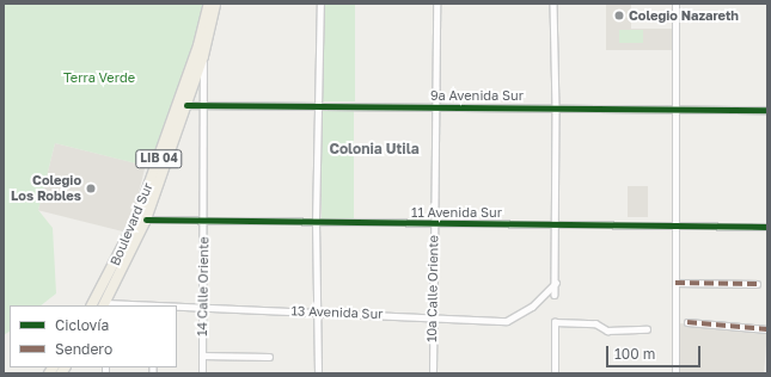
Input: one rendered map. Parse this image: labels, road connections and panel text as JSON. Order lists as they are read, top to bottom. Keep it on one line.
{"streets":{"highway":["LIB 04","Boulevard Sur"],"street":["9a Avenida Sur","11 Avenida Sur","14 Calle Oriente","10a Calle Oriente","13 Avenida Sur"]},"crossings":[["9a Avenida Sur","Boulevard Sur"],["9a Avenida Sur","14 Calle Oriente"],["9a Avenida Sur","10a Calle Oriente"],["11 Avenida Sur","Boulevard Sur"],["11 Avenida Sur","14 Calle Oriente"],["11 Avenida Sur","10a Calle Oriente"],["Boulevard Sur","14 Calle Oriente"],["Boulevard Sur","13 Avenida Sur"],["14 Calle Oriente","13 Avenida Sur"],["10a Calle Oriente","13 Avenida Sur"]],"districts":["Colonia Utila"],"parks":["Terra Verde"],"places":["Colegio Nazareth","Colegio Los Robles"],"legend":["Ciclovía","Sendero"],"scale_bar":"100 m"}
